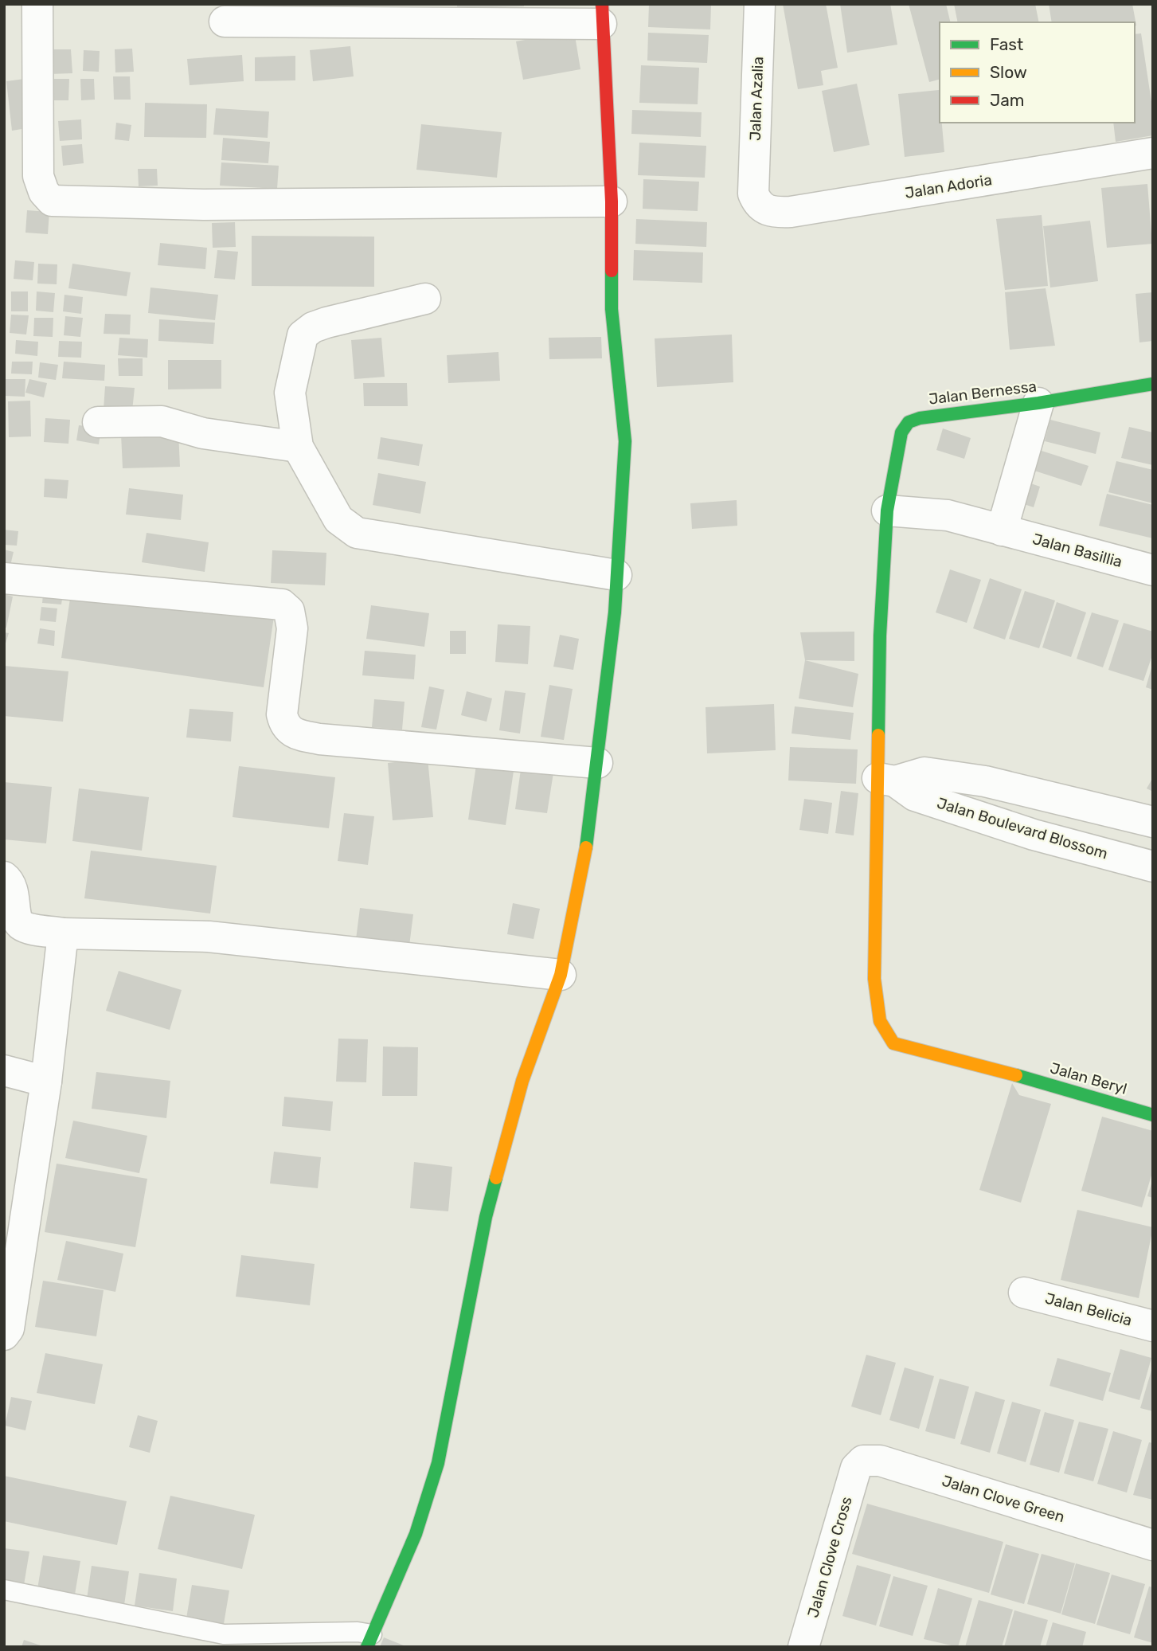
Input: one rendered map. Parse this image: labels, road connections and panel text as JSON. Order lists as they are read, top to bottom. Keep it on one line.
{"streets":{"street":["Jalan Azalia","Jalan Adoria","Jalan Bernessa","Jalan Basillia","Jalan Boulevard Blossom","Jalan Beryl","Jalan Belicia","Jalan Clove Green","Jalan Clove Cross"]},"crossings":[["Jalan Azalia","Jalan Adoria"],["Jalan Bernessa","Jalan Basillia"],["Jalan Bernessa","Jalan Boulevard Blossom"],["Jalan Bernessa","Jalan Beryl"],["Jalan Boulevard Blossom","Jalan Beryl"],["Jalan Clove Green","Jalan Clove Cross"]],"legend":["Fast","Slow","Jam"]}
